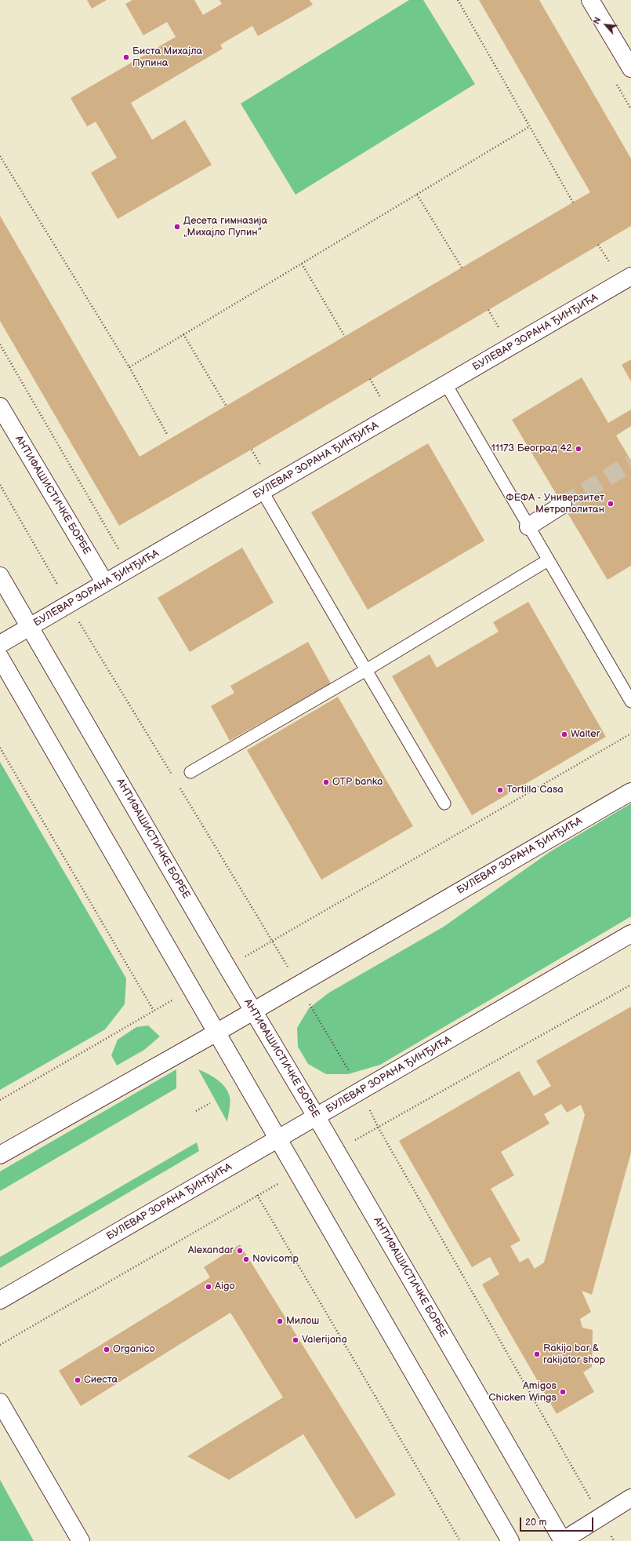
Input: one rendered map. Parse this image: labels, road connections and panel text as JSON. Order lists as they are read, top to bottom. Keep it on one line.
{"streets":{"street":["БУЛЕВАР ЗОРАНА ЂИНЂИЋА","АНТИФАШИСТИЧКЕ БОРБЕ"]},"crossings":[["БУЛЕВАР ЗОРАНА ЂИНЂИЋА","АНТИФАШИСТИЧКЕ БОРБЕ"]],"places":["Биста Михајла Пупина","Десета гимназија „Михајло Пупин”","11173 Београд 42","ФЕФА - Универзитет Метрополитан","Walter","OTP banka","Tortilla Casa","Alexandar","Novicomp","Aigo","Милош","Valerijana","Organico","Rakija bar & rakijator shop","Сиеста","Amigos Chicken Wings"],"scale_bar":"20 m","north":"top left"}
